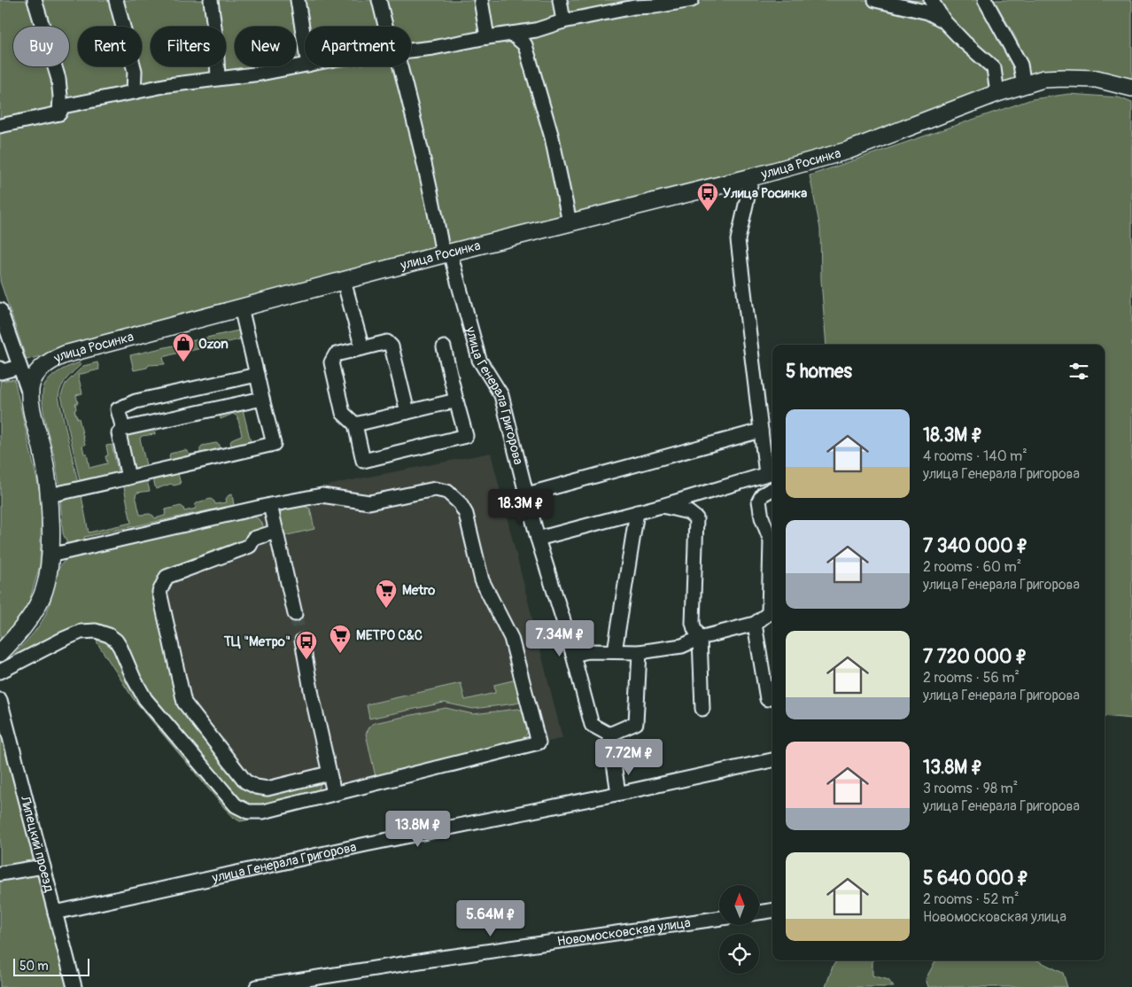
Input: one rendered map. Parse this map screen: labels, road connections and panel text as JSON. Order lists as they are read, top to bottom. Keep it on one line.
{"streets":{"main road":["улица Росинка"],"street":["улица Генерала Григорова","Липецкий проезд","Новомосковская улица"]},"crossings":[["улица Росинка","улица Генерала Григорова"],["улица Генерала Григорова","Липецкий проезд"]],"places":{"bus stop":["Улица Росинка","ТЦ \"Метро\""],"shop":["Ozon"],"supermarket":["Metro","МЕТРО С&С"]},"scale_bar":"50 m","north":"top","page":{"chip":["Buy","Rent","Filters","New","Apartment"],"heading":"5 homes","list":[{"name":"18.3M ₽","note":"4 rooms · 140 m² · улица Генерала Григорова"},{"name":"7 340 000 ₽","note":"2 rooms · 60 m² · улица Генерала Григорова"},{"name":"7 720 000 ₽","note":"2 rooms · 56 m² · улица Генерала Григорова"},{"name":"13.8M ₽","note":"3 rooms · 98 m² · улица Генерала Григорова"},{"name":"5 640 000 ₽","note":"2 rooms · 52 m² · Новомосковская улица"}],"price":["18.3M ₽","7.34M ₽","7.72M ₽","13.8M ₽","5.64M ₽"],"scale":"50 m"}}
